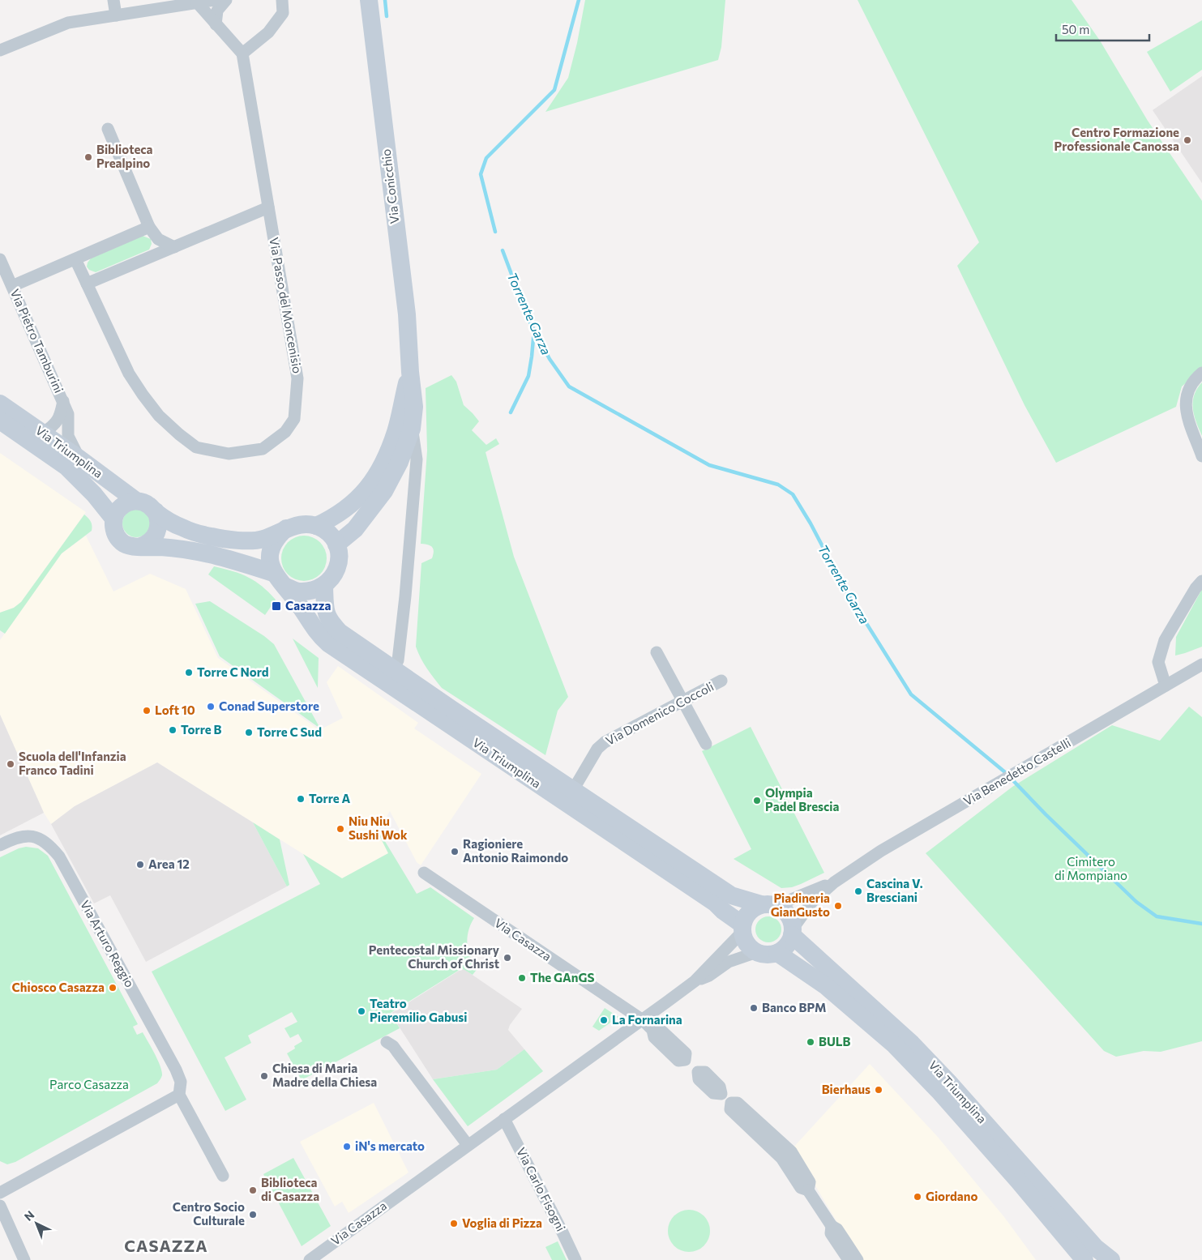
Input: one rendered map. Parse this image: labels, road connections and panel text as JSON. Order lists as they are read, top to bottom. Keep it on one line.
{"streets":{"main road":["Via Conicchio","Via Triumplina"],"street":["Via Passo del Moncenisio","Via Pietro Tamburini","Via Domenico Coccoli","Via Benedetto Castelli","Via Casazza","Via Arturo Reggio","Via Carlo Fisogni"]},"crossings":[["Via Conicchio","Via Triumplina"],["Via Pietro Tamburini","Via Triumplina"],["Via Triumplina","Via Domenico Coccoli"],["Via Triumplina","Via Benedetto Castelli"],["Via Triumplina","Via Casazza"],["Via Benedetto Castelli","Via Casazza"],["Via Casazza","Via Carlo Fisogni"]],"districts":["CASAZZA"],"water":["Torrente Garza"],"parks":["Cimitero di Mompiano","Parco Casazza"],"places":{"other":["Centro Formazione Professionale Canossa","Biblioteca Prealpino","Torre C Nord","Conad Superstore","Loft 10","Torre B","Torre C Sud","Scuola dell'Infanzia Franco Tadini","Torre A","Olympia Padel Brescia","Niu Niu Sushi Wok","Ragioniere Antonio Raimondo","Area 12","Cascina V. Bresciani","Piadineria GianGusto","Pentecostal Missionary Church of Christ","The GAnGS","Chiosco Casazza","Banco BPM","Teatro Pieremilio Gabusi","La Fornarina","BULB","Chiesa di Maria Madre della Chiesa","Bierhaus","iN's mercato","Biblioteca di Casazza","Giordano","Centro Socio Culturale","Voglia di Pizza"],"transit":["Casazza"]},"scale_bar":"50 m","north":"top left"}
